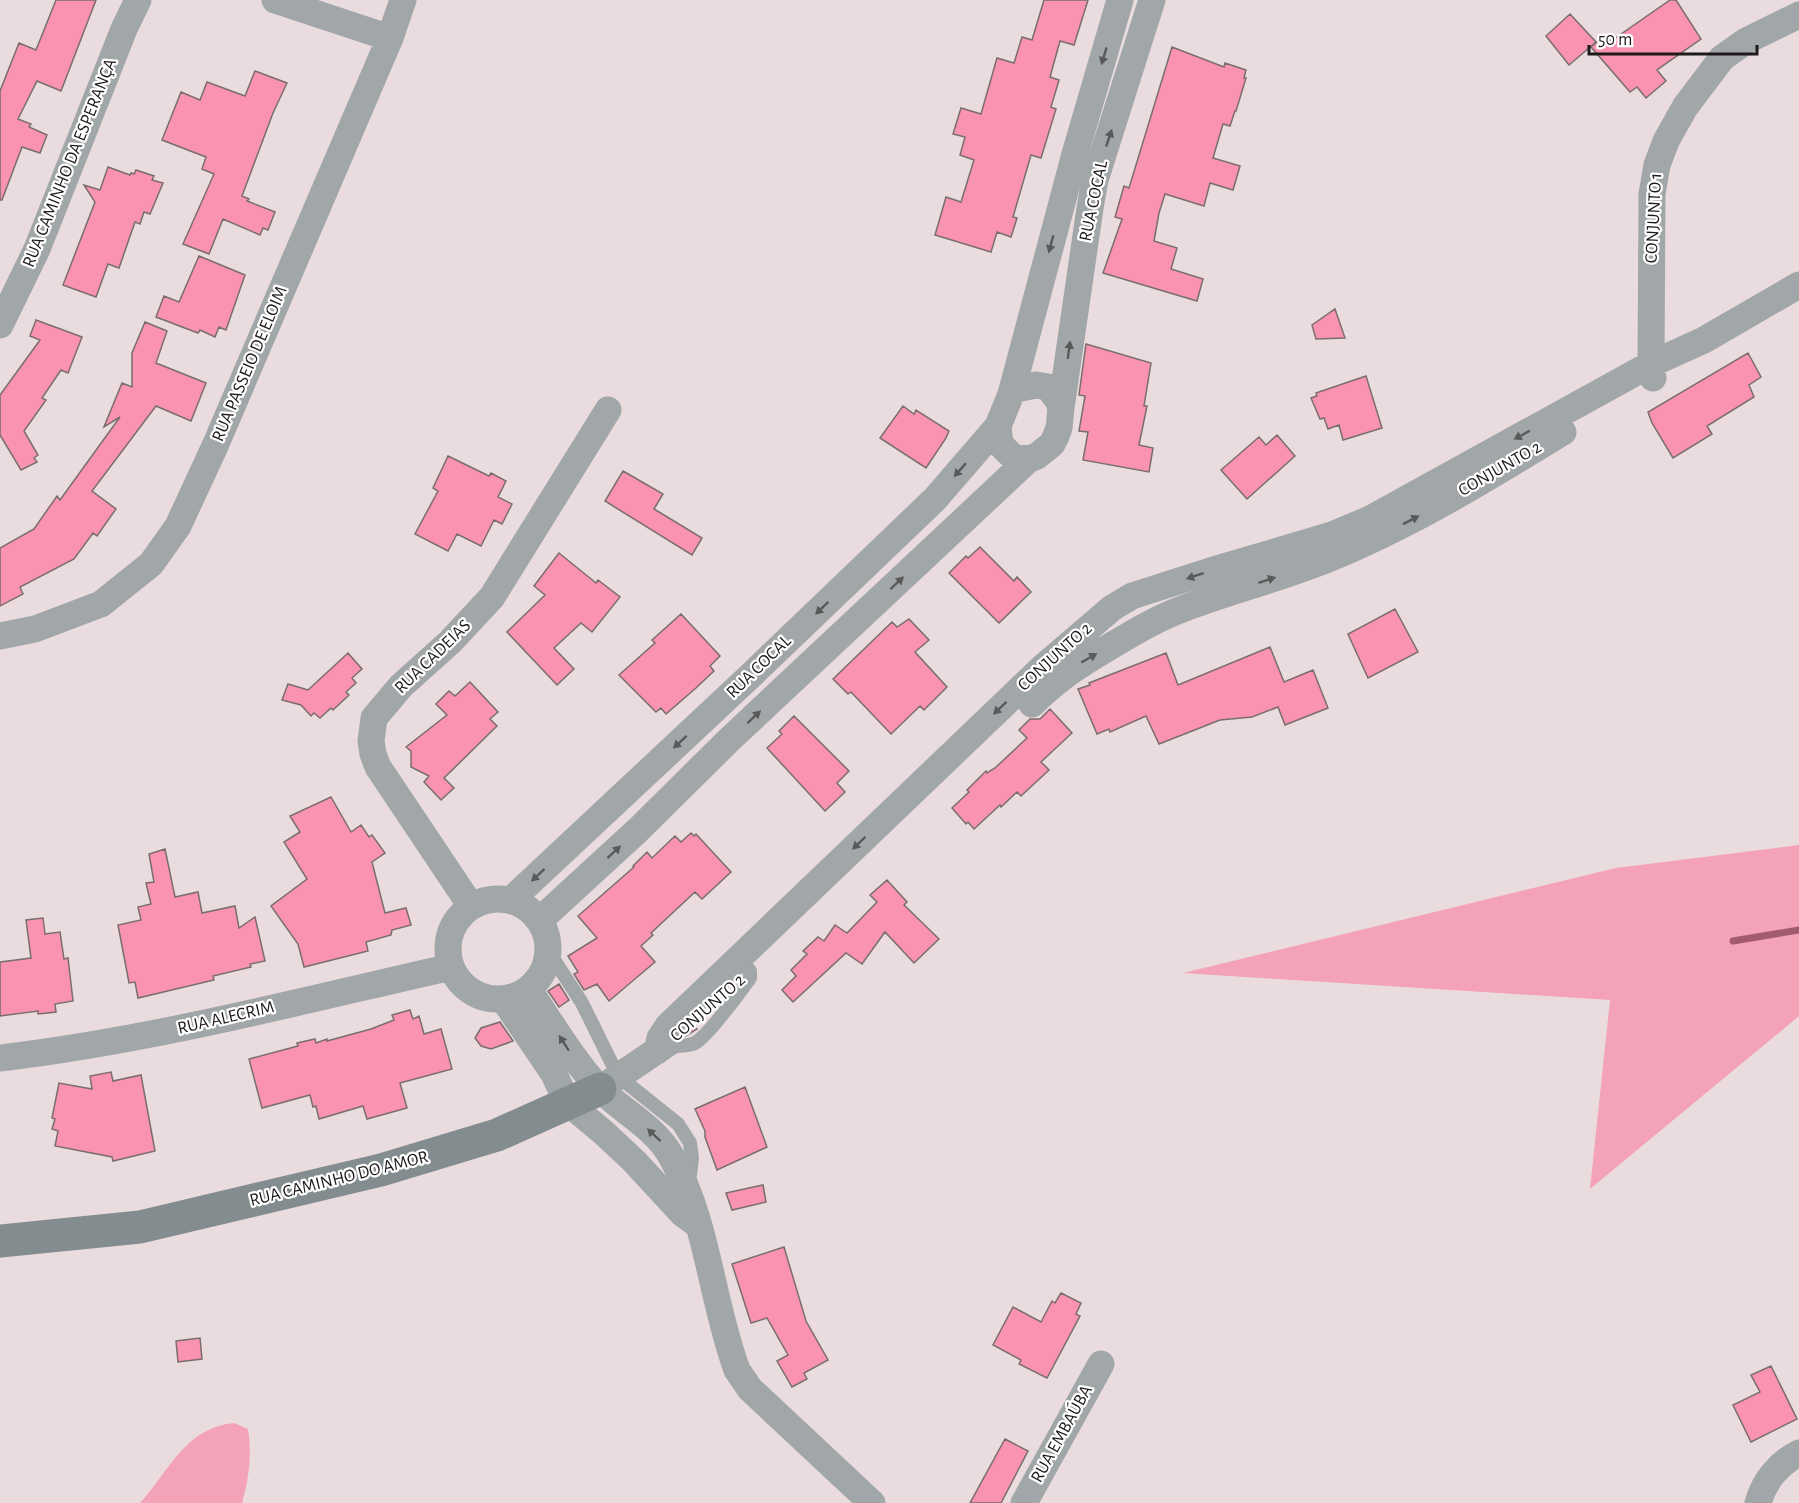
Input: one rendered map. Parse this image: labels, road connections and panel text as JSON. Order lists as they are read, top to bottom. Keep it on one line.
{"streets":{"street":["RUA CAMINHO DA ESPERANÇA","RUA COCAL","CONJUNTO 1","RUA PASSEIO DE ELOIM","CONJUNTO 2","RUA CADEIAS","RUA ALECRIM","RUA CAMINHO DO AMOR","RUA EMBAÚBA"]},"crossings":[["RUA COCAL","RUA CADEIAS"],["RUA COCAL","RUA ALECRIM"],["CONJUNTO 1","CONJUNTO 2"],["CONJUNTO 2","RUA CAMINHO DO AMOR"],["RUA CADEIAS","RUA ALECRIM"]],"scale_bar":"50 m"}
